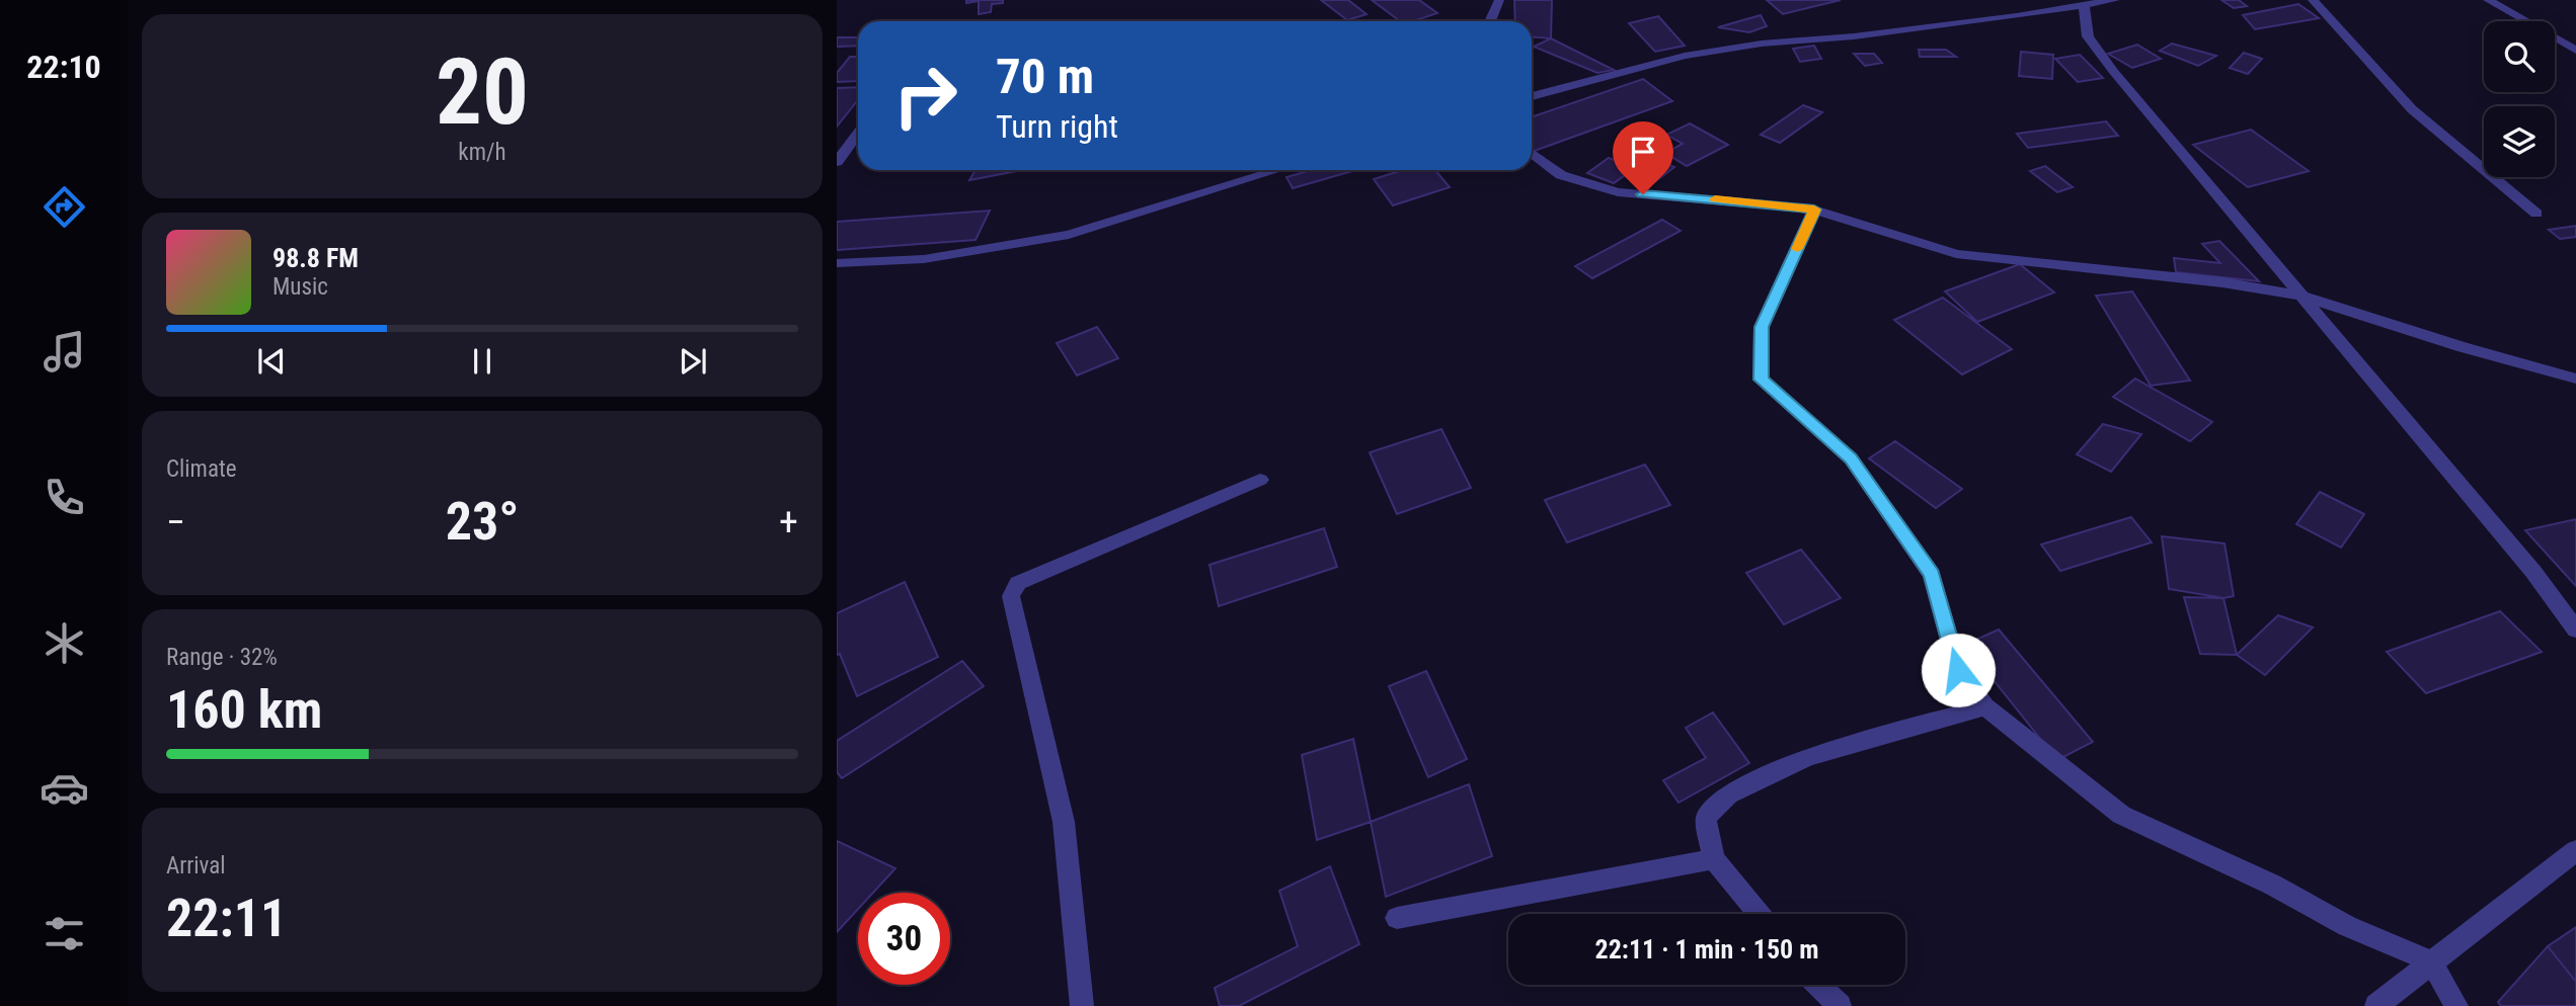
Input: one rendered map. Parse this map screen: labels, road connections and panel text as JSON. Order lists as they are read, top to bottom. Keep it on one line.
{"page":{"tabs":"22:10","tile":[["20","km/h"],"Climate",["Range · 32%","160 km"],["Arrival","22:11"]],"turn":["70 m","Turn right"],"song":["98.8 FM","Music"],"heat":["−","23°","+"],"limit":"30","trip":"22:11 · 1 min · 150 m"}}
